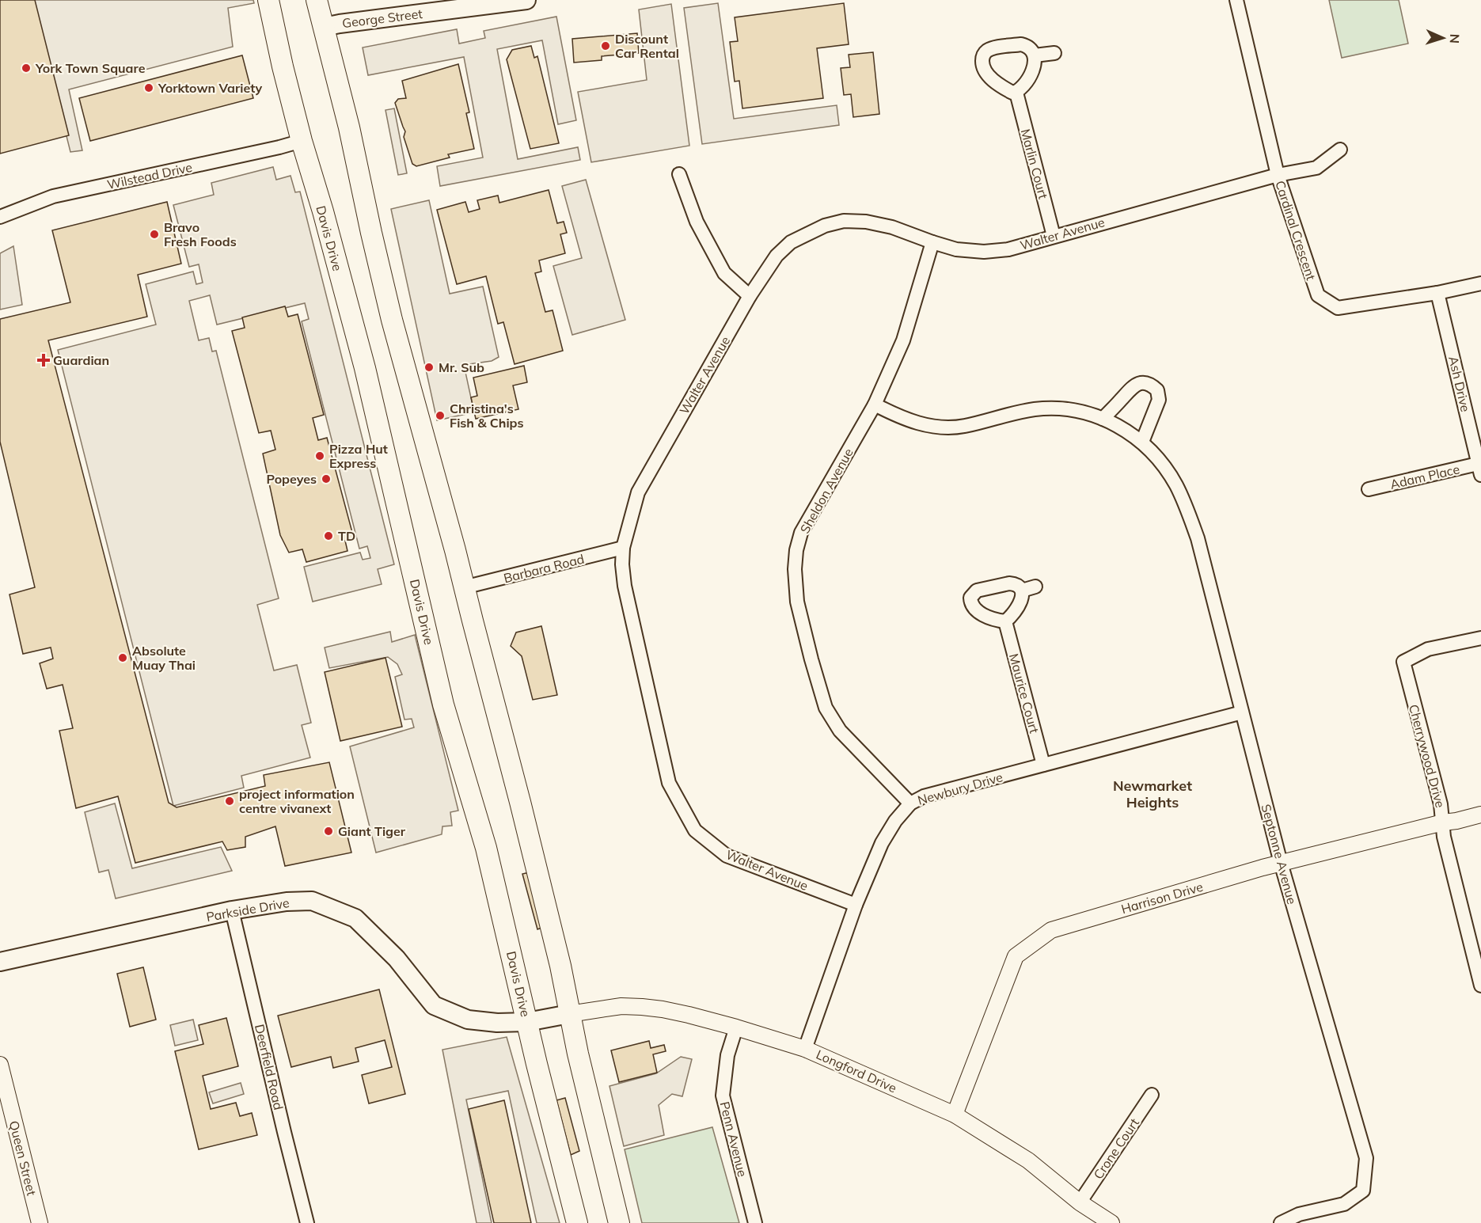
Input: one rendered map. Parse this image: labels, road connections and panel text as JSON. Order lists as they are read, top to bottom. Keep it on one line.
{"streets":{"main road":["George Street","Davis Drive","Parkside Drive"],"street":["Marlin Court","Wilstead Drive","Cardinal Crescent","Walter Avenue","Ash Drive","Adam Place","Sheldon Avenue","Barbara Road","Maurice Court","Cherrywood Drive","Newbury Drive","Septonne Avenue","Harrison Drive","Deerfield Road","Longford Drive","Penn Avenue","Crone Court","Queen Street"]},"crossings":[["Marlin Court","Walter Avenue"],["Wilstead Drive","Davis Drive"],["Cardinal Crescent","Walter Avenue"],["Cardinal Crescent","Ash Drive"],["Walter Avenue","Sheldon Avenue"],["Walter Avenue","Barbara Road"],["Walter Avenue","Newbury Drive"],["Davis Drive","Parkside Drive"],["Ash Drive","Adam Place"],["Sheldon Avenue","Newbury Drive"],["Sheldon Avenue","Septonne Avenue"],["Maurice Court","Newbury Drive"],["Cherrywood Drive","Harrison Drive"],["Newbury Drive","Septonne Avenue"],["Newbury Drive","Longford Drive"],["Septonne Avenue","Harrison Drive"],["Harrison Drive","Longford Drive"],["Parkside Drive","Deerfield Road"],["Parkside Drive","Longford Drive"],["Longford Drive","Penn Avenue"],["Longford Drive","Crone Court"]],"districts":["Newmarket Heights"],"places":{"other":["Discount Car Rental","York Town Square","Yorktown Variety","Bravo Fresh Foods","Mr. Sub","Christina's Fish & Chips","Pizza Hut Express","Popeyes","TD","Absolute Muay Thai","project information centre vivanext","Giant Tiger"],"health":["Guardian"]},"north":"right"}
